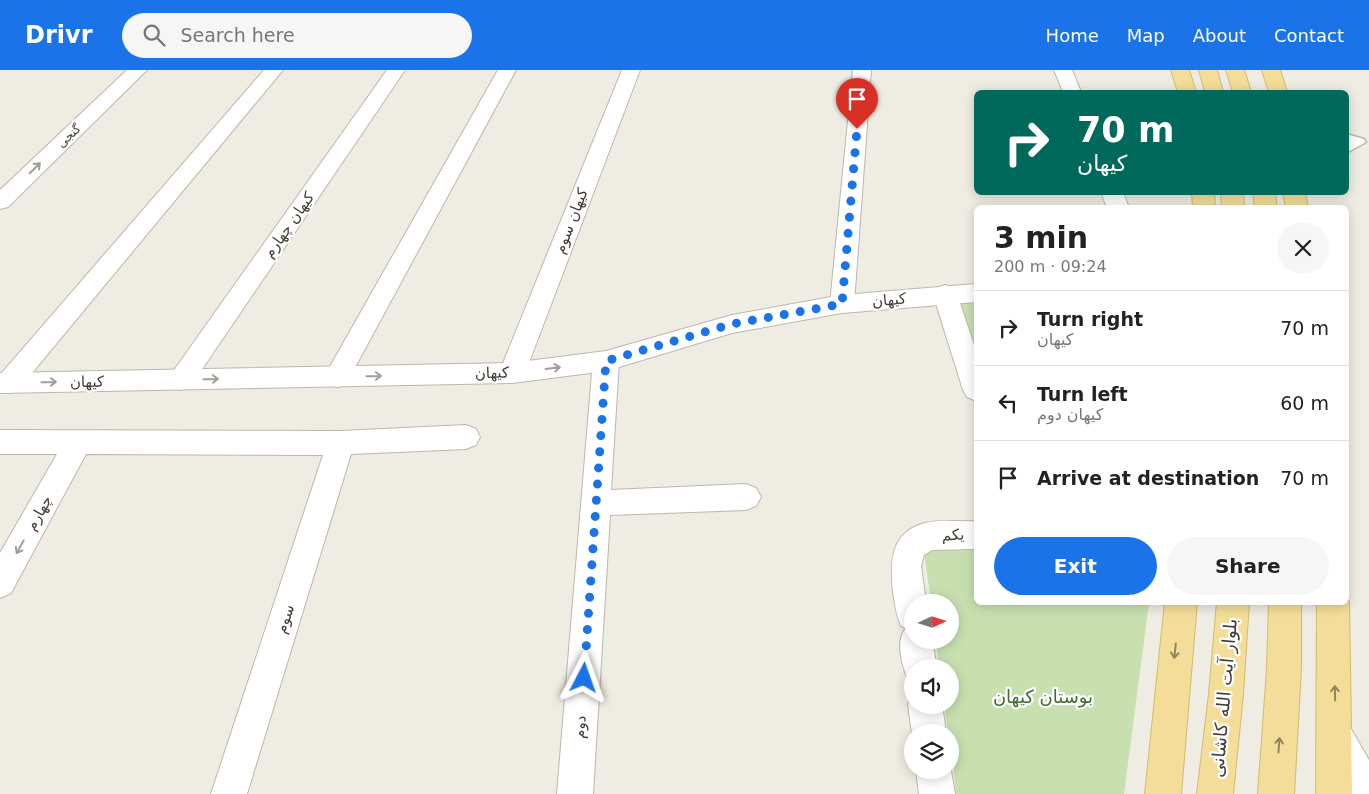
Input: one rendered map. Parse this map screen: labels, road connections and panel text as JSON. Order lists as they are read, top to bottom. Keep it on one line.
{"streets":{"main road":["بلوار آیت الله کاشانی"],"street":["گنجی","کیهان سوم","کیهان چهارم","کیهان","چهارم","یکم","سوم","دوم"]},"crossings":[["کیهان سوم","کیهان"],["کیهان چهارم","کیهان"],["کیهان","دوم"]],"one_way":["چهارم"],"parks":["بوستان کیهان"],"north":"right","page":{"header":"Drivr","search":"Search here","nav":["Home","Map","About","Contact"],"turn":["70 m","کیهان"],"heading":["3 min","200 m · 09:24"],"list":[{"name":"Turn right","note":"کیهان","value":"70 m"},{"name":"Turn left","note":"کیهان دوم","value":"60 m"},{"name":"Arrive at destination","value":"70 m"}],"buttons":["Exit","Share"]}}
